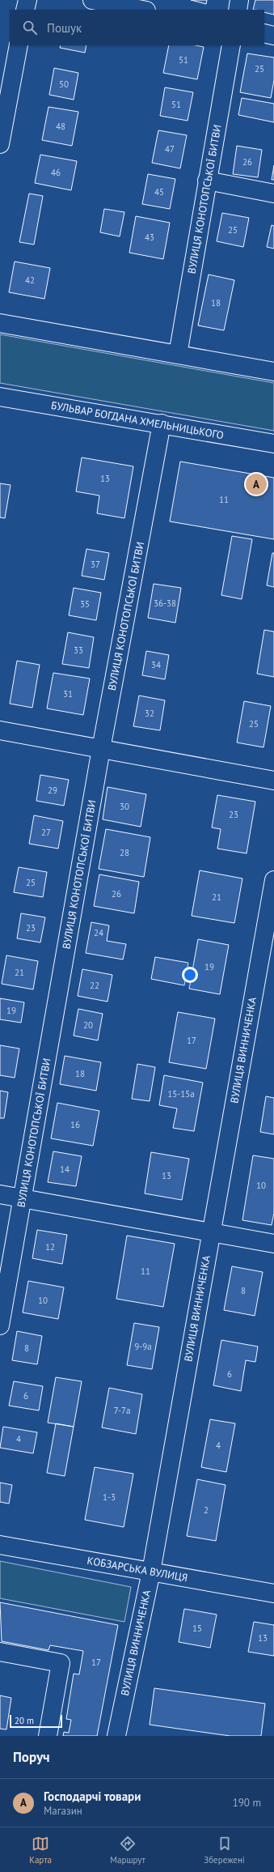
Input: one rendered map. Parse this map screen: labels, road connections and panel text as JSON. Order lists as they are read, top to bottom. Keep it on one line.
{"streets":{"street":["ВУЛИЦЯ КОНОТОПСЬКОЇ БИТВИ","БУЛЬВАР БОГДАНА ХМЕЛЬНИЦЬКОГО","ВУЛИЦЯ ВИННИЧЕНКА","КОБЗАРСЬКА ВУЛИЦЯ"]},"crossings":[["ВУЛИЦЯ КОНОТОПСЬКОЇ БИТВИ","БУЛЬВАР БОГДАНА ХМЕЛЬНИЦЬКОГО"],["ВУЛИЦЯ ВИННИЧЕНКА","КОБЗАРСЬКА ВУЛИЦЯ"]],"house_numbers":["51","25","50","51","48","47","26","46","45","25","43","42","18","13","11","37","36-38","35","33","34","31","32","25","29","30","23","27","28","25","26","21","23","24","19","21","22","19","20","17","18","15-15а","16","14","13","10","12","11","8","10","9-9а","8","6","6","7-7а","4","4","1-3","2","15","13","17"],"scale_bar":"20 m","page":{"search":"Пошук","pins":"A","scale":"20 m","heading":"Поруч","list":[{"mark":"A","name":"Господарчі товари","note":"Магазин","value":"190 m"}],"nav":["Карта","Маршрут","Збережені"]}}
